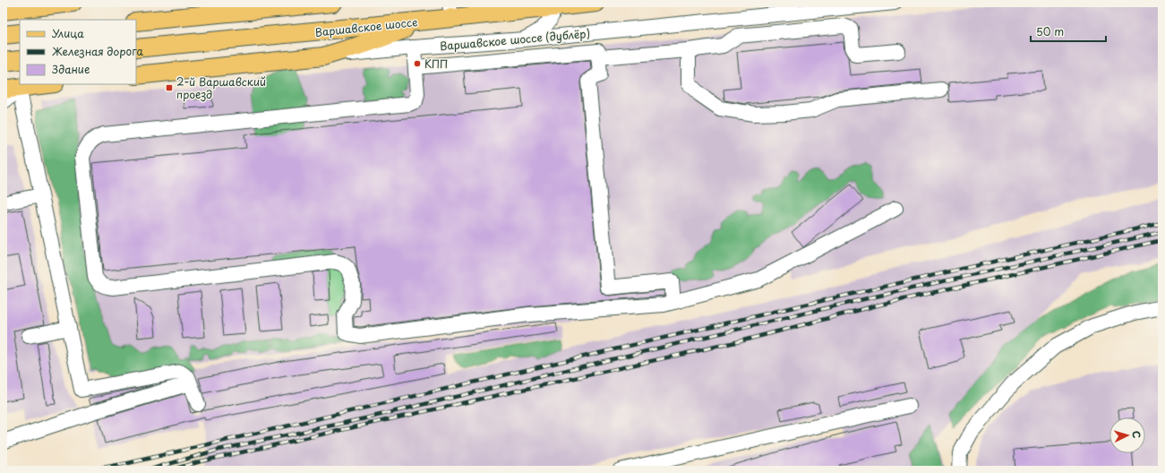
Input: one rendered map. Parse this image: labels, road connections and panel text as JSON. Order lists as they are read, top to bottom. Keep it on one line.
{"streets":{"main road":["Варшавское шоссе","Варшавское шоссе (дублёр)"]},"places":{"other":["КПП"],"transit":["2-й Варшавский проезд"]},"legend":["Улица","Железная дорога","Здание"],"scale_bar":"50 m","north":"right"}
